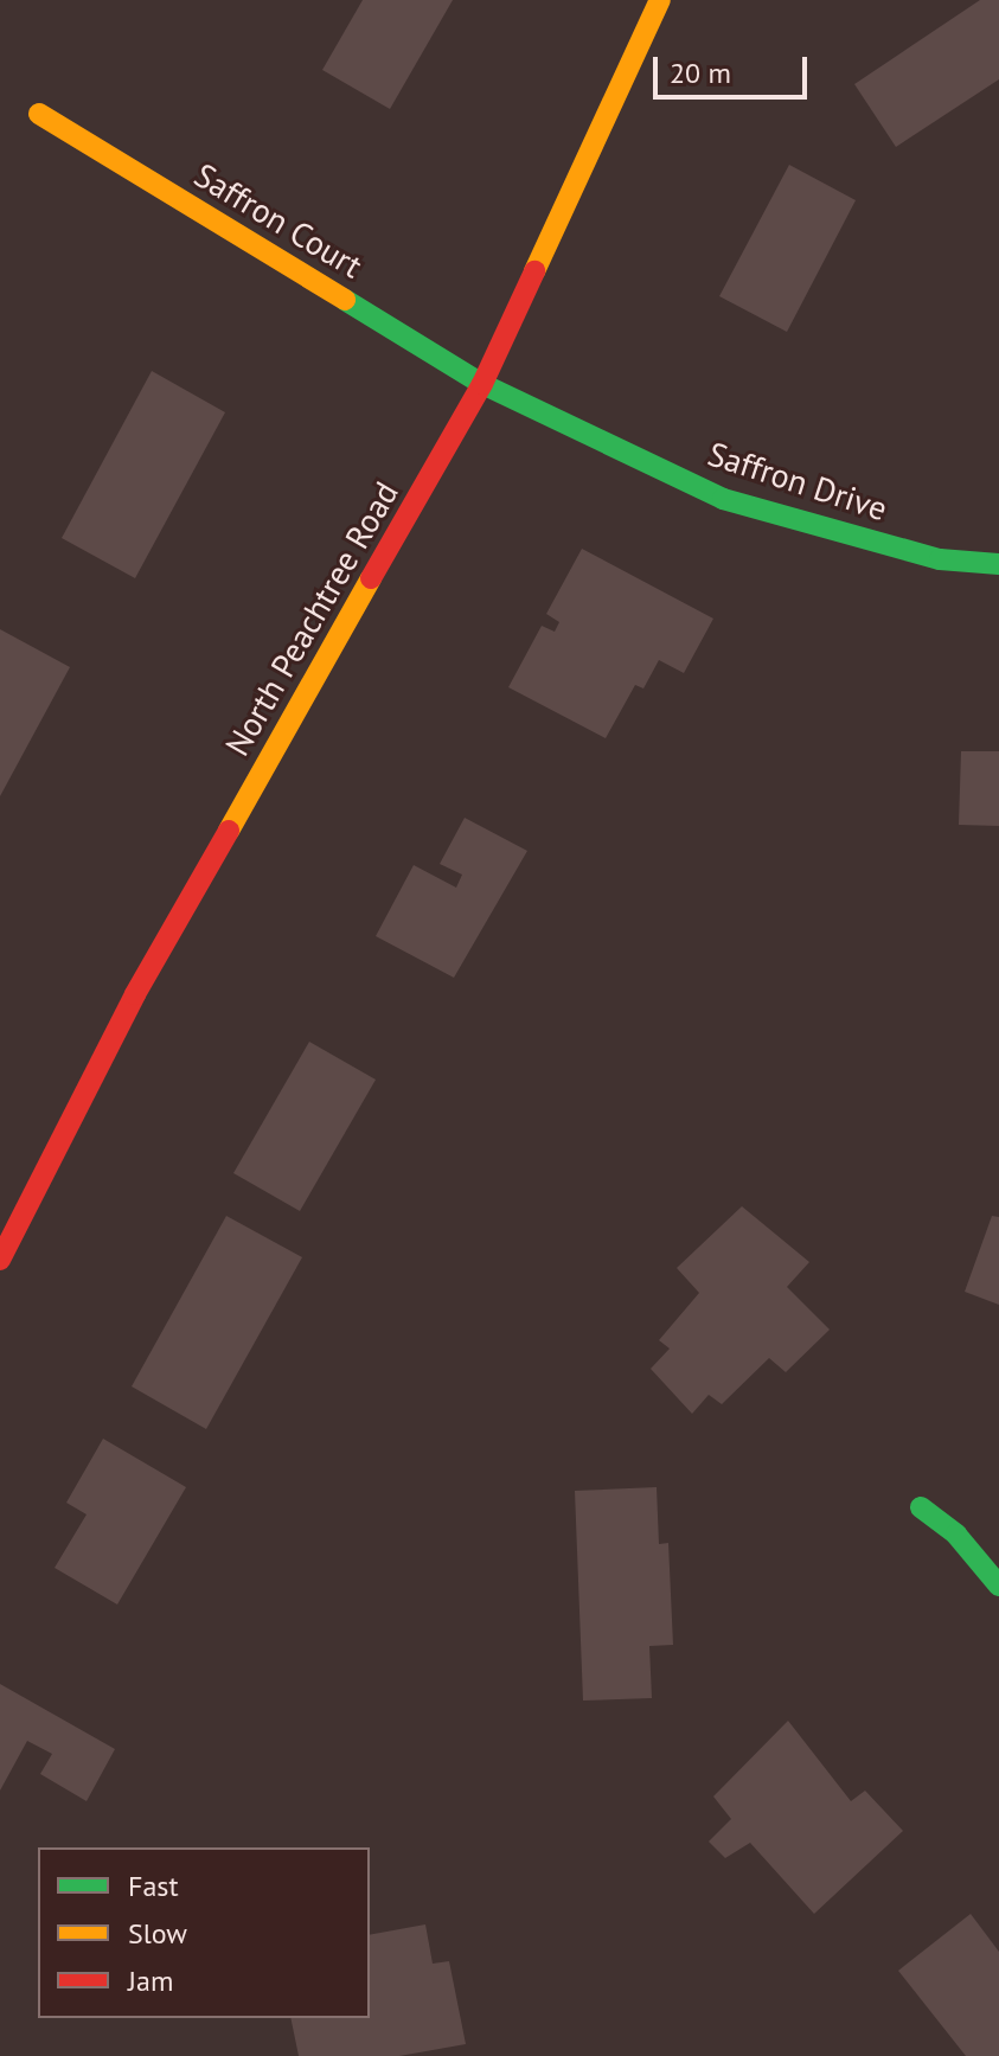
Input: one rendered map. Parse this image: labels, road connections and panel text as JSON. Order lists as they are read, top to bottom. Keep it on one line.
{"streets":{"street":["Saffron Court","Saffron Drive","North Peachtree Road"]},"crossings":[["Saffron Court","Saffron Drive"],["Saffron Court","North Peachtree Road"],["Saffron Drive","North Peachtree Road"]],"legend":["Fast","Slow","Jam"],"scale_bar":"20 m"}
